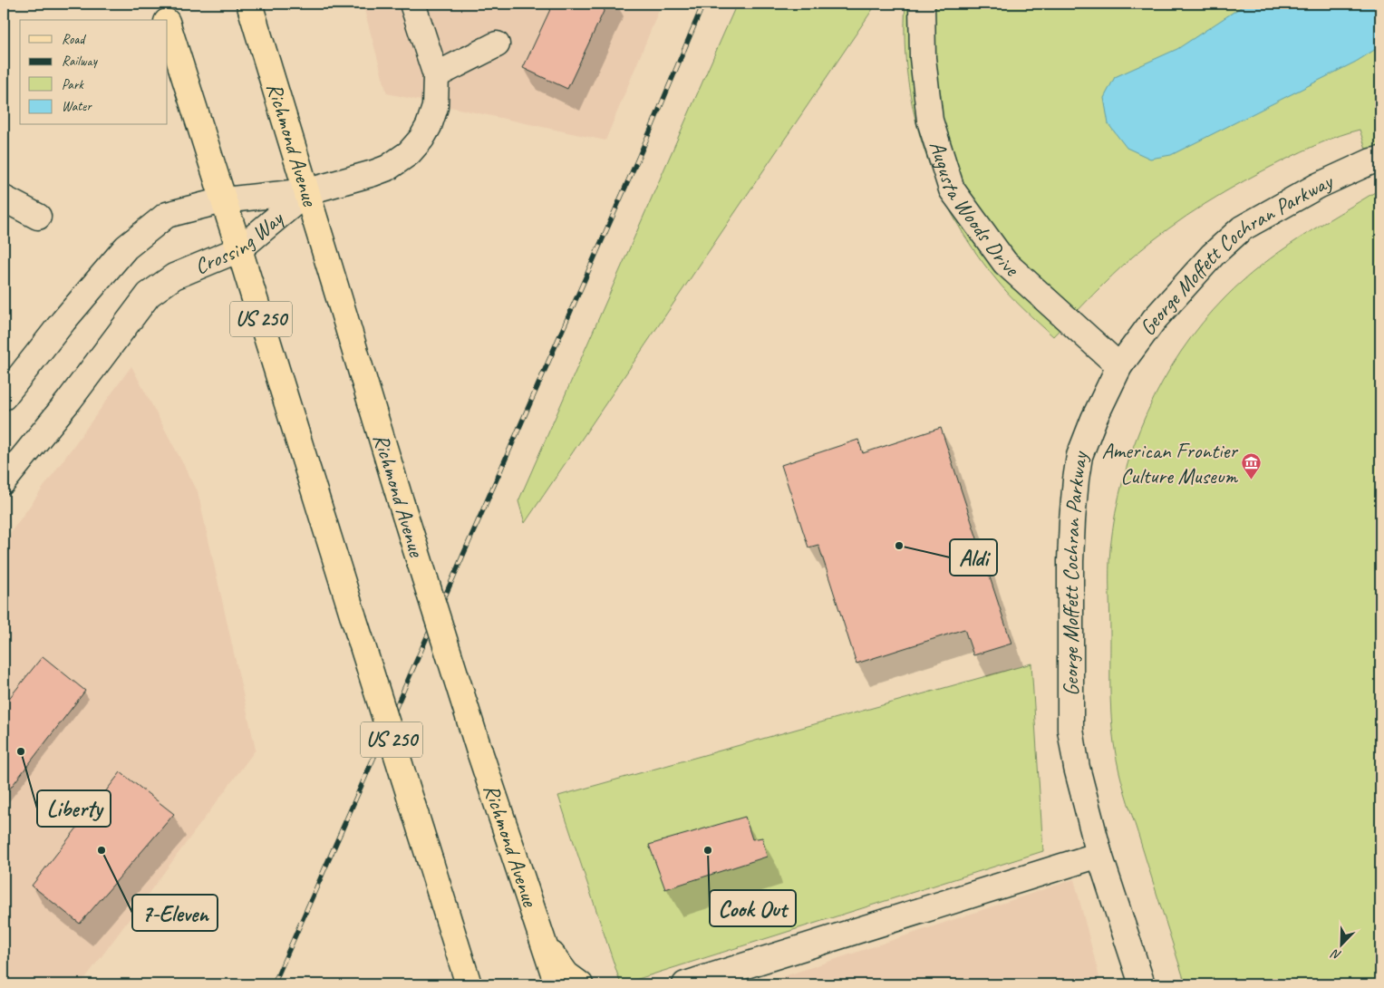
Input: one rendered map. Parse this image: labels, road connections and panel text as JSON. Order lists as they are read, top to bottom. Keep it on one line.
{"streets":{"main road":["Richmond Avenue","US 250"],"street":["Augusta Woods Drive","Crossing Way","George Moffett Cochran Parkway"]},"crossings":[["Richmond Avenue","Crossing Way"],["Augusta Woods Drive","George Moffett Cochran Parkway"],["Crossing Way","US 250"]],"places":{"museum":["American Frontier Culture Museum"],"other":["Aldi","Liberty","7-Eleven","Cook Out"]},"legend":["Road","Railway","Park","Water"],"north":"bottom left"}
